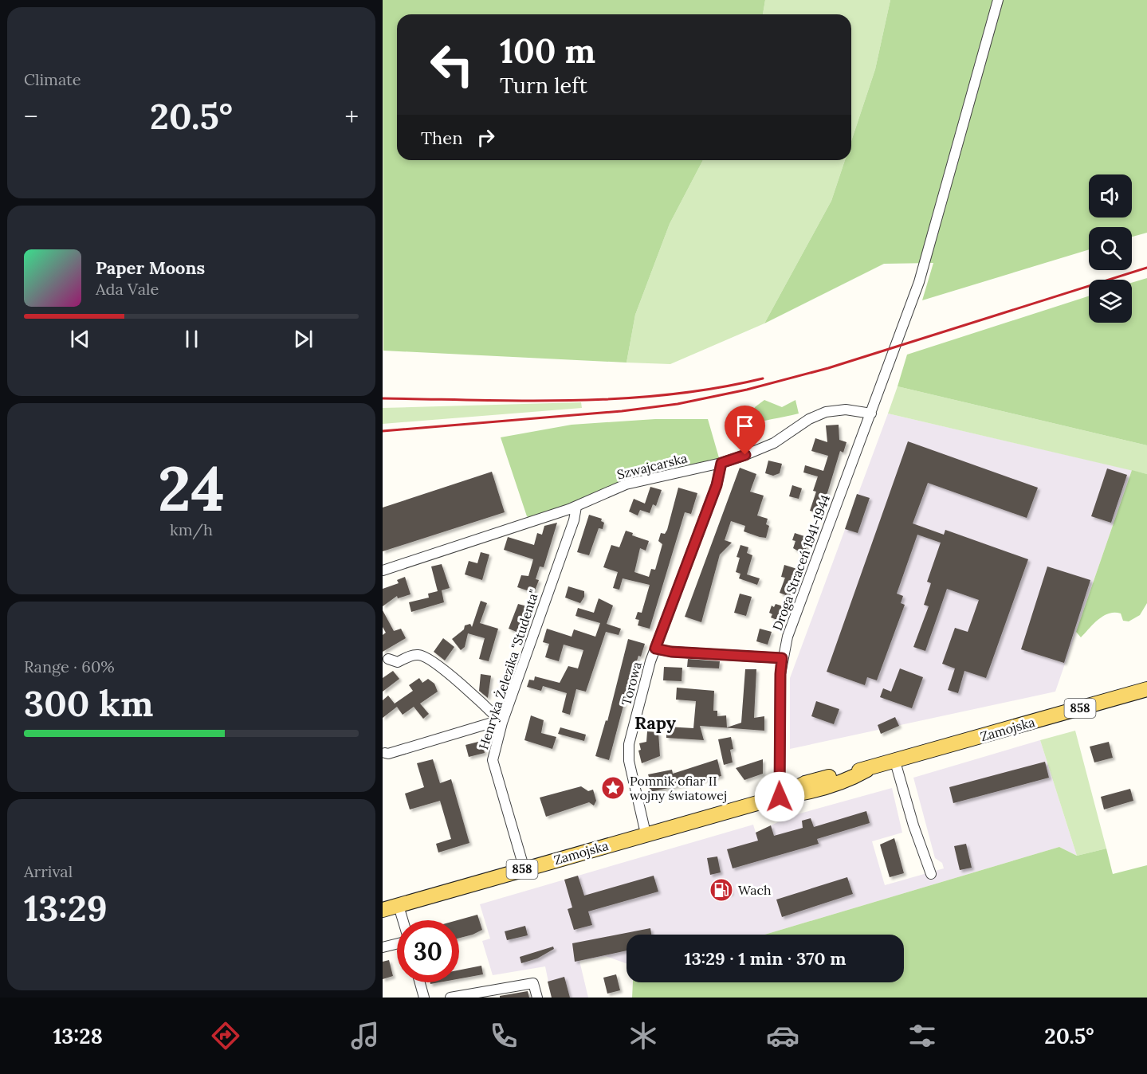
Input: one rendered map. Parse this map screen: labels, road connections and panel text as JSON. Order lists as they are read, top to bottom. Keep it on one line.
{"streets":{"main road":["858","Zamojska"],"street":["Szwajcarska","Droga Straceń 1941-1944","Henryka Żelezika \"Studenta\"","Torowa"]},"crossings":[["Szwajcarska","Droga Straceń 1941-1944"],["Szwajcarska","Henryka Żelezika \"Studenta\""],["Szwajcarska","Torowa"],["Droga Straceń 1941-1944","Zamojska"],["Henryka Żelezika \"Studenta\"","Zamojska"],["Torowa","Zamojska"]],"districts":["Rapy"],"places":{"place":["Pomnik ofiar II wojny światowej"],"fuel station":["Wach"]},"page":{"tile":["Climate",["24","km/h"],["Range · 60%","300 km"],["Arrival","13:29"]],"turn":["100 m","Turn left"],"heat":["−","20.5°","+"],"then":"Then","song":["Paper Moons","Ada Vale"],"limit":"30","trip":"13:29 · 1 min · 370 m","tabs":["13:28","20.5°"]}}
